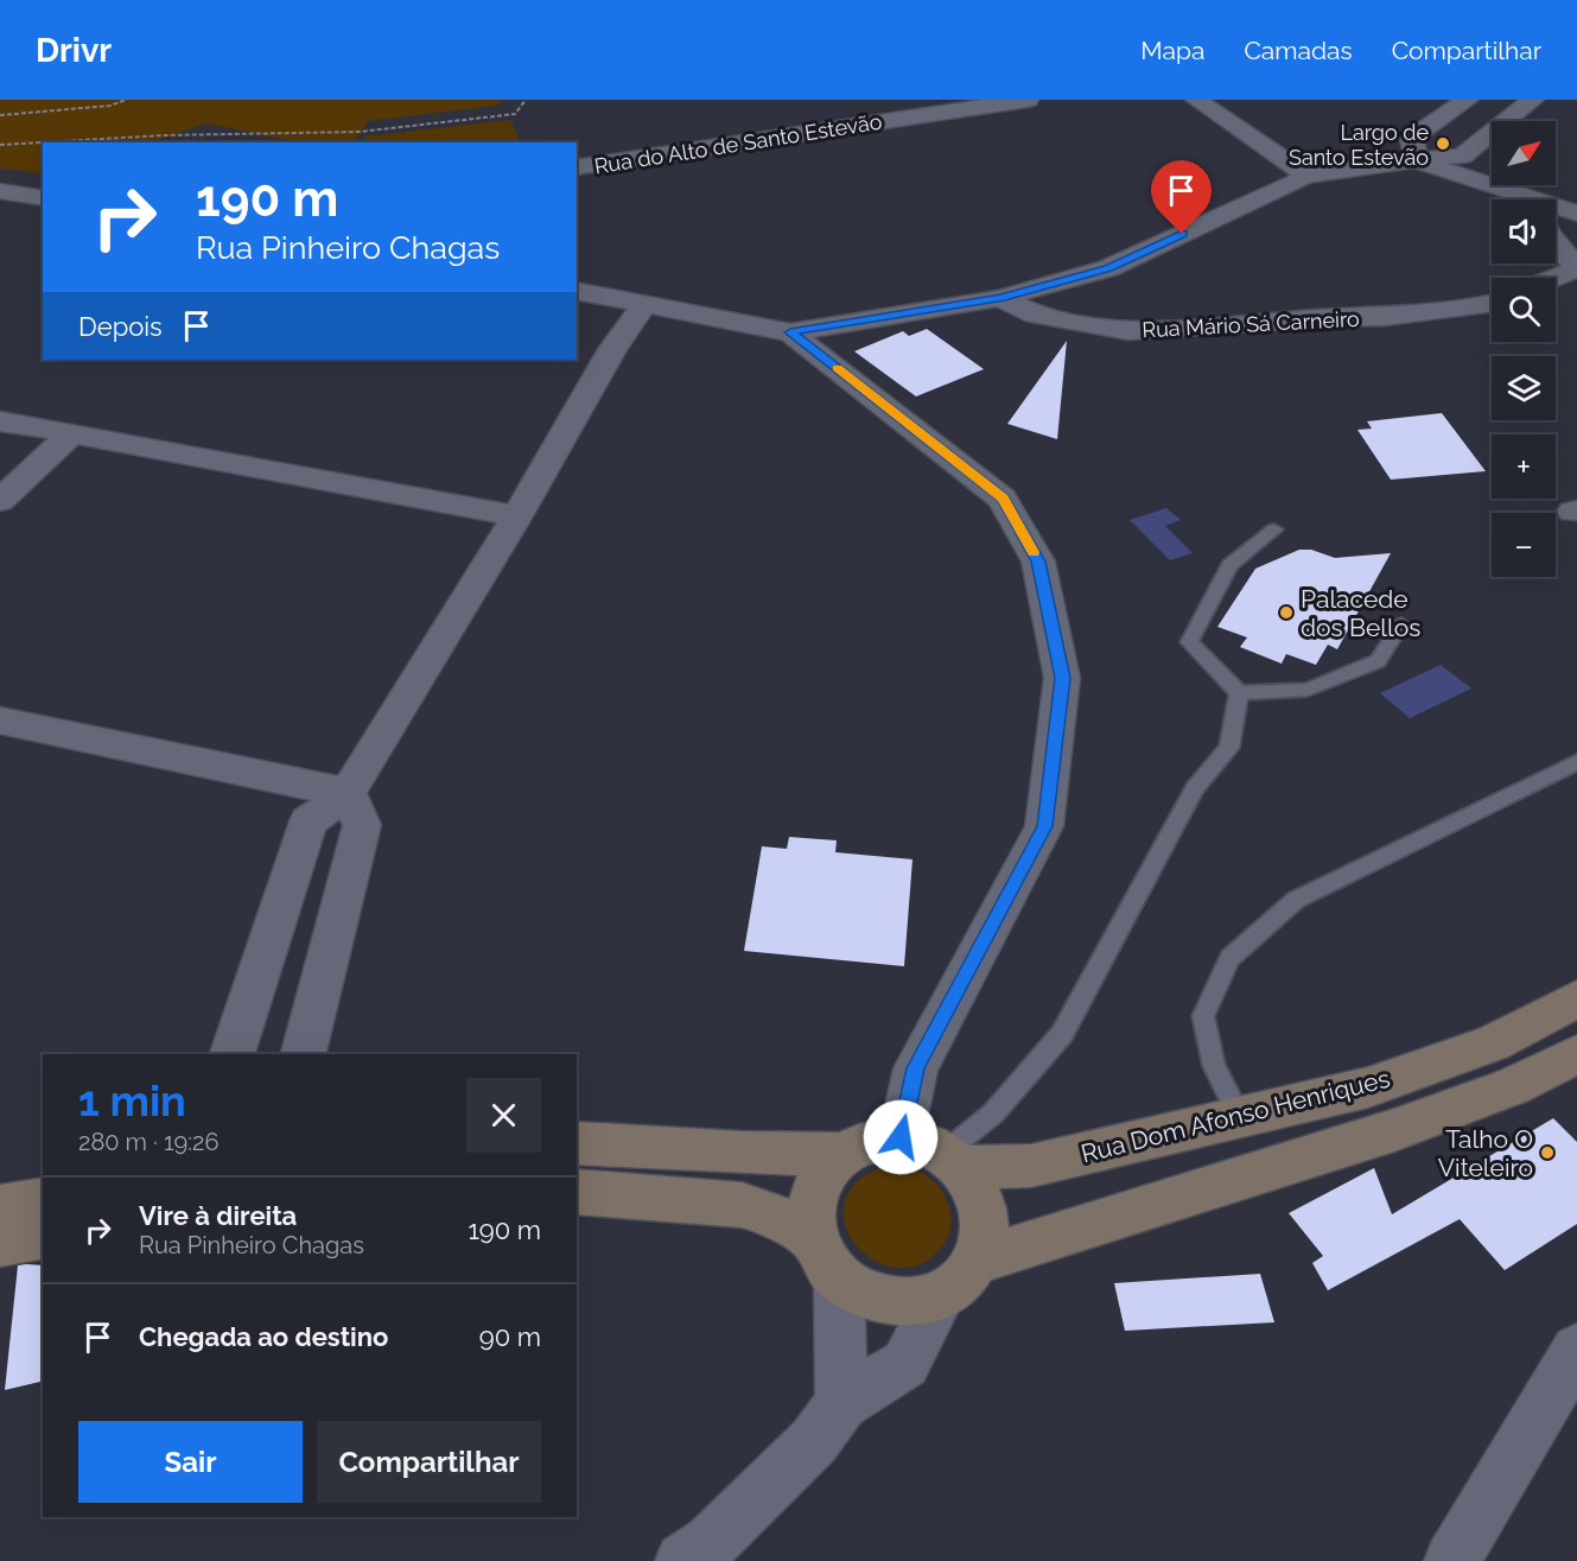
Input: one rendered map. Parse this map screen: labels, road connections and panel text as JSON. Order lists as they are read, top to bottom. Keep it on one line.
{"streets":{"main road":["Rua Dom Afonso Henriques"],"street":["Rua do Alto de Santo Estevão","Rua Mário Sá Carneiro"]},"places":["Largo de Santo Estevão","Palacede dos Bellos","Talho O Viteleiro"],"north":"top right","page":{"header":"Drivr","nav":["Mapa","Camadas","Compartilhar"],"map_buttons":["+","−"],"turn":["190 m","Rua Pinheiro Chagas"],"then":"Depois","heading":["1 min","280 m · 19:26"],"list":[{"name":"Vire à direita","note":"Rua Pinheiro Chagas","value":"190 m"},{"name":"Chegada ao destino","value":"90 m"}],"buttons":["Sair","Compartilhar"]}}
